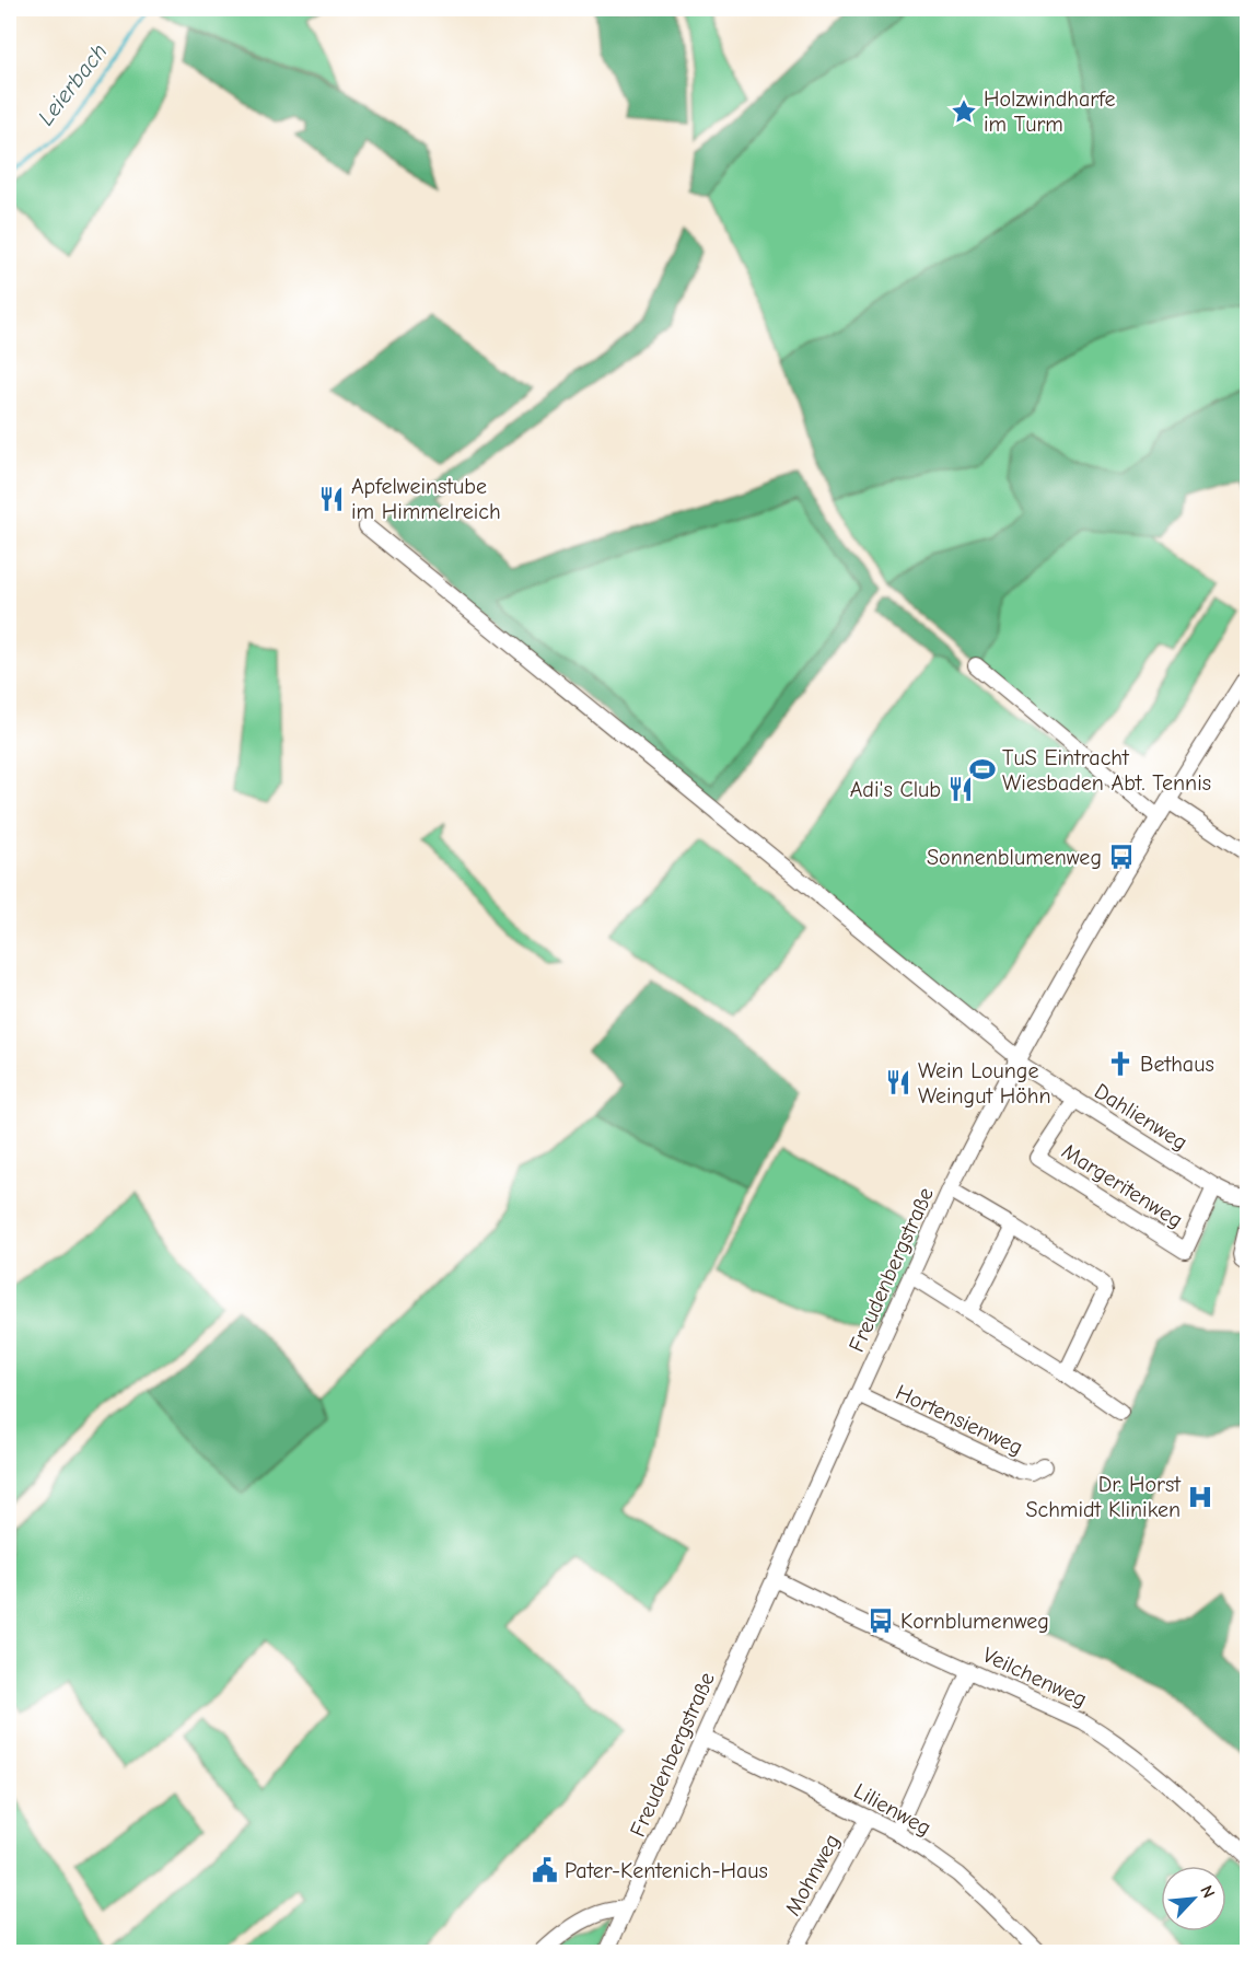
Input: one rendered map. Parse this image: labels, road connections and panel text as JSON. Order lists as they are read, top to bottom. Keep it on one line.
{"streets":{"street":["Dahlienweg","Margeritenweg","Freudenbergstraße","Hortensienweg","Veilchenweg","Lilienweg","Mohnweg"]},"crossings":[["Dahlienweg","Margeritenweg"],["Dahlienweg","Freudenbergstraße"],["Freudenbergstraße","Hortensienweg"],["Freudenbergstraße","Veilchenweg"],["Freudenbergstraße","Lilienweg"],["Lilienweg","Mohnweg"]],"water":["Leierbach"],"places":{"place":["Holzwindharfe im Turm"],"restaurant":["Apfelweinstube im Himmelreich","Adi's Club","Wein Lounge Weingut Höhn"],"sports":["TuS Eintracht Wiesbaden Abt. Tennis"],"bus stop":["Sonnenblumenweg","Kornblumenweg"],"church":["Bethaus"],"hospital":["Dr. Horst Schmidt Kliniken"],"public building":["Pater-Kentenich-Haus"]},"north":"top right"}
